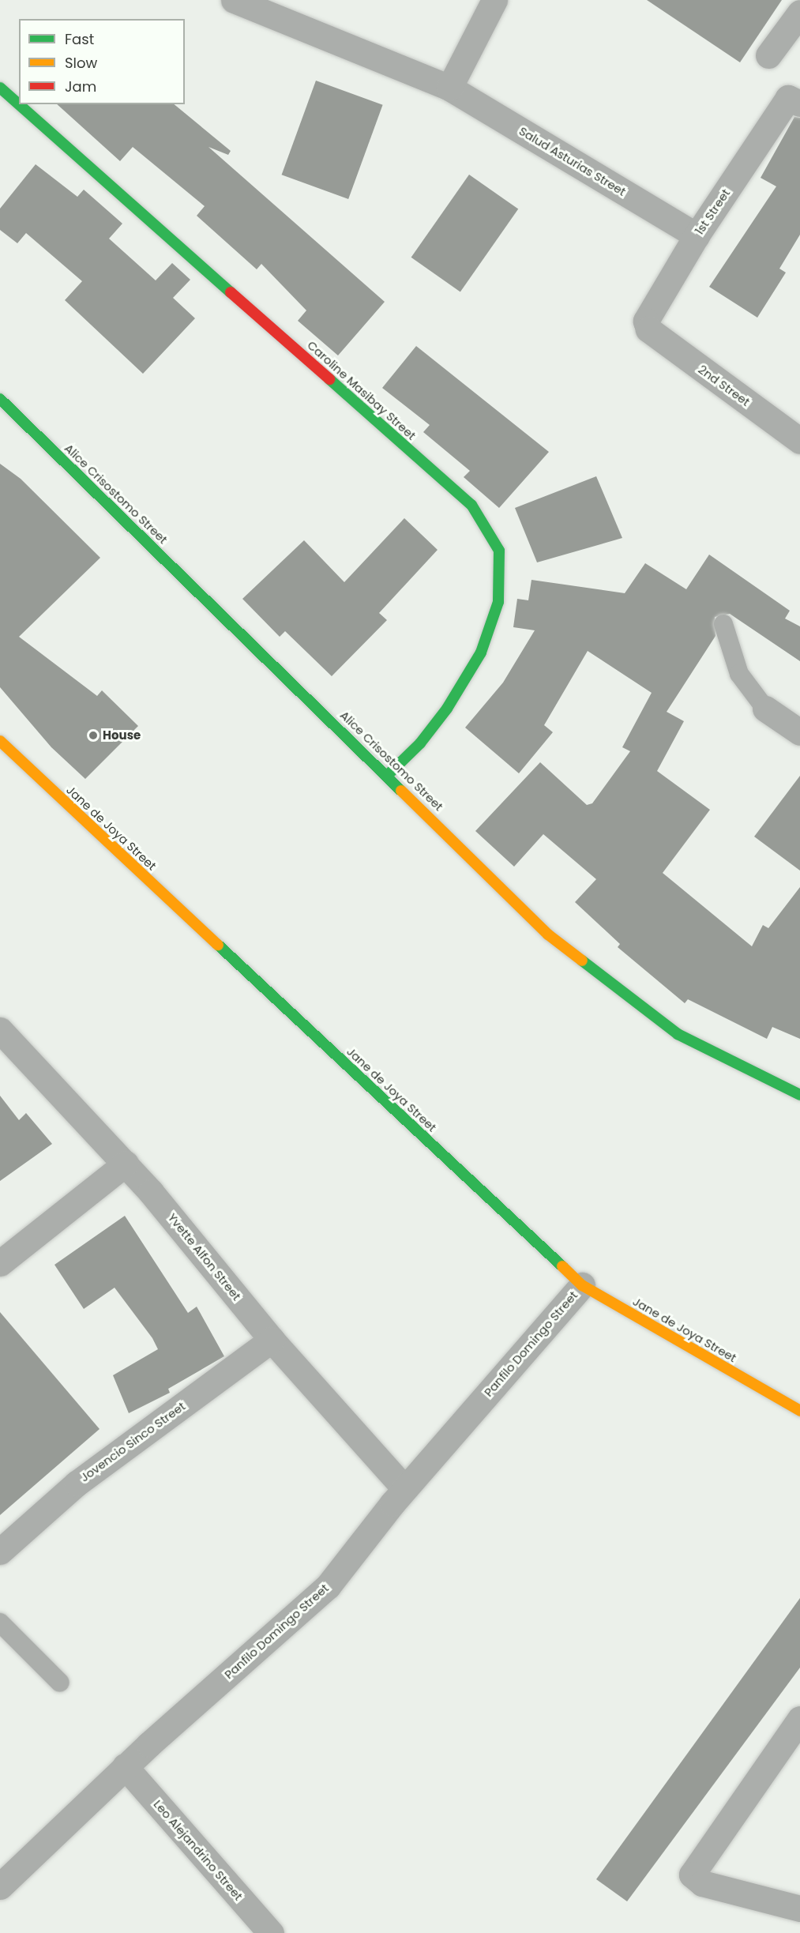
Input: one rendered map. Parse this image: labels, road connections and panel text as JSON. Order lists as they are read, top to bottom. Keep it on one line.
{"streets":{"street":["Salud Asturias Street","1st Street","2nd Street","Caroline Masibay Street","Alice Crisostomo Street","Jane de Joya Street","Yvette Alfon Street","Panfilo Domingo Street","Jovencio Sinco Street","Leo Alejandrino Street"]},"crossings":[["Salud Asturias Street","1st Street"],["1st Street","2nd Street"],["Caroline Masibay Street","Alice Crisostomo Street"],["Jane de Joya Street","Panfilo Domingo Street"],["Yvette Alfon Street","Panfilo Domingo Street"],["Yvette Alfon Street","Jovencio Sinco Street"],["Panfilo Domingo Street","Leo Alejandrino Street"]],"places":["House"],"legend":["Fast","Slow","Jam"]}
